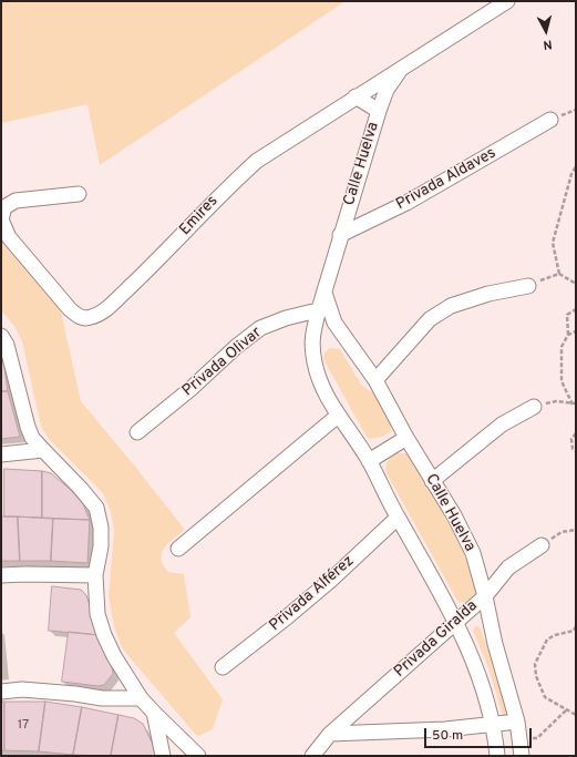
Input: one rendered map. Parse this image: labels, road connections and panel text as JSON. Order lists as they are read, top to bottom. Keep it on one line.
{"streets":{"street":["Calle Huelva","Privada Aldaves","Emires","Privada Olivar","Privada Alférez","Privada Giralda"]},"crossings":[["Calle Huelva","Privada Aldaves"],["Calle Huelva","Emires"],["Calle Huelva","Privada Olivar"],["Calle Huelva","Privada Giralda"]],"house_numbers":["17"],"scale_bar":"50 m","north":"bottom"}
